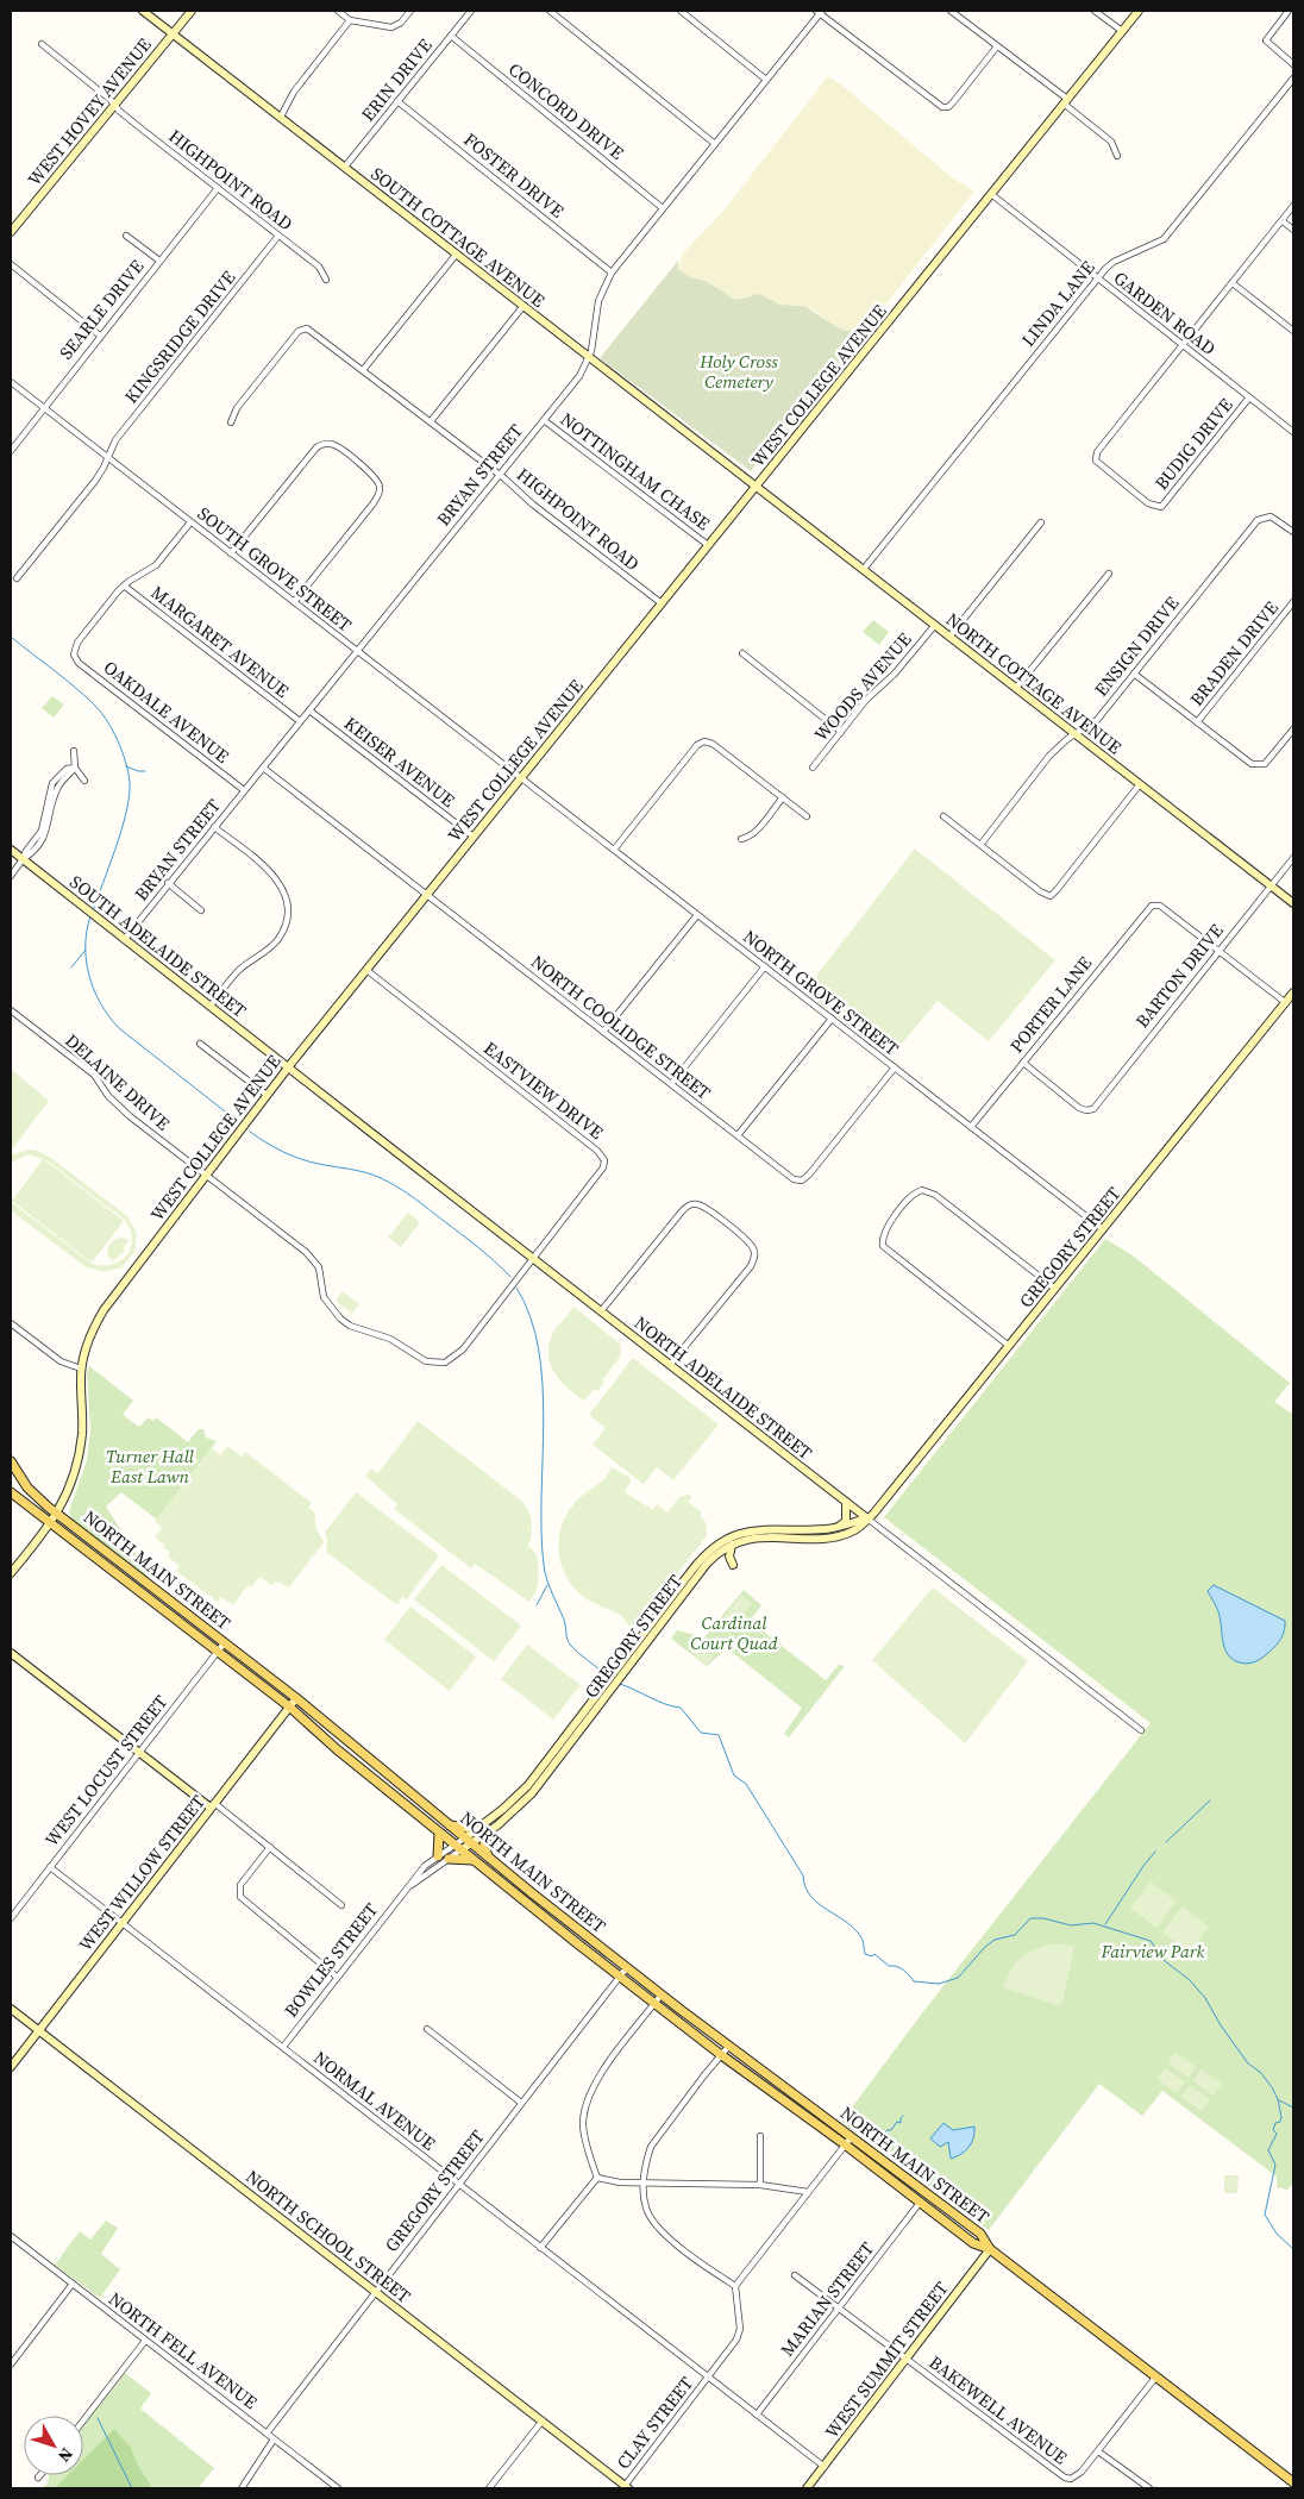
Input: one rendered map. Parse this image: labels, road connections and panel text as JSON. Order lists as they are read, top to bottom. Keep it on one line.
{"streets":{"main road":["WEST HOVEY AVENUE","SOUTH COTTAGE AVENUE","WEST COLLEGE AVENUE","NORTH COTTAGE AVENUE","SOUTH ADELAIDE STREET","GREGORY STREET","NORTH ADELAIDE STREET","NORTH MAIN STREET","WEST WILLOW STREET","NORTH SCHOOL STREET","WEST SUMMIT STREET"],"street":["ERIN DRIVE","CONCORD DRIVE","FOSTER DRIVE","HIGHPOINT ROAD","LINDA LANE","SEARLE DRIVE","GARDEN ROAD","KINGSRIDGE DRIVE","BUDIG DRIVE","NOTTINGHAM CHASE","BRYAN STREET","SOUTH GROVE STREET","MARGARET AVENUE","ENSIGN DRIVE","BRADEN DRIVE","WOODS AVENUE","OAKDALE AVENUE","KEISER AVENUE","BARTON DRIVE","NORTH GROVE STREET","PORTER LANE","NORTH COOLIDGE STREET","DELAINE DRIVE","EASTVIEW DRIVE","WEST LOCUST STREET","BOWLES STREET","NORMAL AVENUE","MARIAN STREET","NORTH FELL AVENUE","BAKEWELL AVENUE","CLAY STREET"]},"crossings":[["ERIN DRIVE","CONCORD DRIVE"],["ERIN DRIVE","FOSTER DRIVE"],["ERIN DRIVE","SOUTH COTTAGE AVENUE"],["CONCORD DRIVE","BRYAN STREET"],["WEST HOVEY AVENUE","HIGHPOINT ROAD"],["WEST HOVEY AVENUE","SOUTH COTTAGE AVENUE"],["FOSTER DRIVE","BRYAN STREET"],["HIGHPOINT ROAD","SEARLE DRIVE"],["HIGHPOINT ROAD","KINGSRIDGE DRIVE"],["HIGHPOINT ROAD","WEST COLLEGE AVENUE"],["HIGHPOINT ROAD","BRYAN STREET"],["SOUTH COTTAGE AVENUE","WEST COLLEGE AVENUE"],["SOUTH COTTAGE AVENUE","BRYAN STREET"],["SOUTH COTTAGE AVENUE","NORTH COTTAGE AVENUE"],["LINDA LANE","GARDEN ROAD"],["LINDA LANE","NORTH COTTAGE AVENUE"],["SEARLE DRIVE","SOUTH GROVE STREET"],["GARDEN ROAD","WEST COLLEGE AVENUE"],["GARDEN ROAD","BUDIG DRIVE"],["KINGSRIDGE DRIVE","SOUTH GROVE STREET"],["WEST COLLEGE AVENUE","NOTTINGHAM CHASE"],["WEST COLLEGE AVENUE","SOUTH GROVE STREET"],["WEST COLLEGE AVENUE","NORTH COTTAGE AVENUE"],["WEST COLLEGE AVENUE","KEISER AVENUE"],["WEST COLLEGE AVENUE","SOUTH ADELAIDE STREET"],["WEST COLLEGE AVENUE","NORTH GROVE STREET"],["WEST COLLEGE AVENUE","NORTH COOLIDGE STREET"],["WEST COLLEGE AVENUE","DELAINE DRIVE"],["WEST COLLEGE AVENUE","EASTVIEW DRIVE"],["WEST COLLEGE AVENUE","NORTH ADELAIDE STREET"],["WEST COLLEGE AVENUE","NORTH MAIN STREET"],["NOTTINGHAM CHASE","BRYAN STREET"],["BRYAN STREET","SOUTH GROVE STREET"],["BRYAN STREET","MARGARET AVENUE"],["BRYAN STREET","OAKDALE AVENUE"],["BRYAN STREET","KEISER AVENUE"],["BRYAN STREET","SOUTH ADELAIDE STREET"],["BRYAN STREET","NORTH COOLIDGE STREET"],["SOUTH GROVE STREET","NORTH GROVE STREET"],["MARGARET AVENUE","OAKDALE AVENUE"],["ENSIGN DRIVE","NORTH COTTAGE AVENUE"],["NORTH COTTAGE AVENUE","WOODS AVENUE"],["NORTH COTTAGE AVENUE","BARTON DRIVE"],["SOUTH ADELAIDE STREET","NORTH ADELAIDE STREET"],["BARTON DRIVE","PORTER LANE"],["NORTH GROVE STREET","PORTER LANE"],["NORTH GROVE STREET","NORTH COOLIDGE STREET"],["NORTH GROVE STREET","GREGORY STREET"],["DELAINE DRIVE","EASTVIEW DRIVE"],["DELAINE DRIVE","NORTH ADELAIDE STREET"],["EASTVIEW DRIVE","NORTH ADELAIDE STREET"],["GREGORY STREET","NORTH ADELAIDE STREET"],["GREGORY STREET","NORTH MAIN STREET"],["GREGORY STREET","BOWLES STREET"],["GREGORY STREET","NORMAL AVENUE"],["GREGORY STREET","NORTH SCHOOL STREET"],["GREGORY STREET","NORTH FELL AVENUE"],["NORTH MAIN STREET","WEST LOCUST STREET"],["NORTH MAIN STREET","WEST WILLOW STREET"],["NORTH MAIN STREET","BOWLES STREET"],["NORTH MAIN STREET","MARIAN STREET"],["NORTH MAIN STREET","WEST SUMMIT STREET"],["WEST LOCUST STREET","NORMAL AVENUE"],["WEST WILLOW STREET","NORMAL AVENUE"],["WEST WILLOW STREET","NORTH SCHOOL STREET"],["BOWLES STREET","NORMAL AVENUE"],["NORMAL AVENUE","MARIAN STREET"],["NORMAL AVENUE","WEST SUMMIT STREET"],["NORMAL AVENUE","CLAY STREET"],["NORTH SCHOOL STREET","CLAY STREET"],["MARIAN STREET","BAKEWELL AVENUE"],["WEST SUMMIT STREET","BAKEWELL AVENUE"]],"parks":["Holy Cross Cemetery","Turner Hall East Lawn","Cardinal Court Quad","Fairview Park"],"north":"bottom right"}
